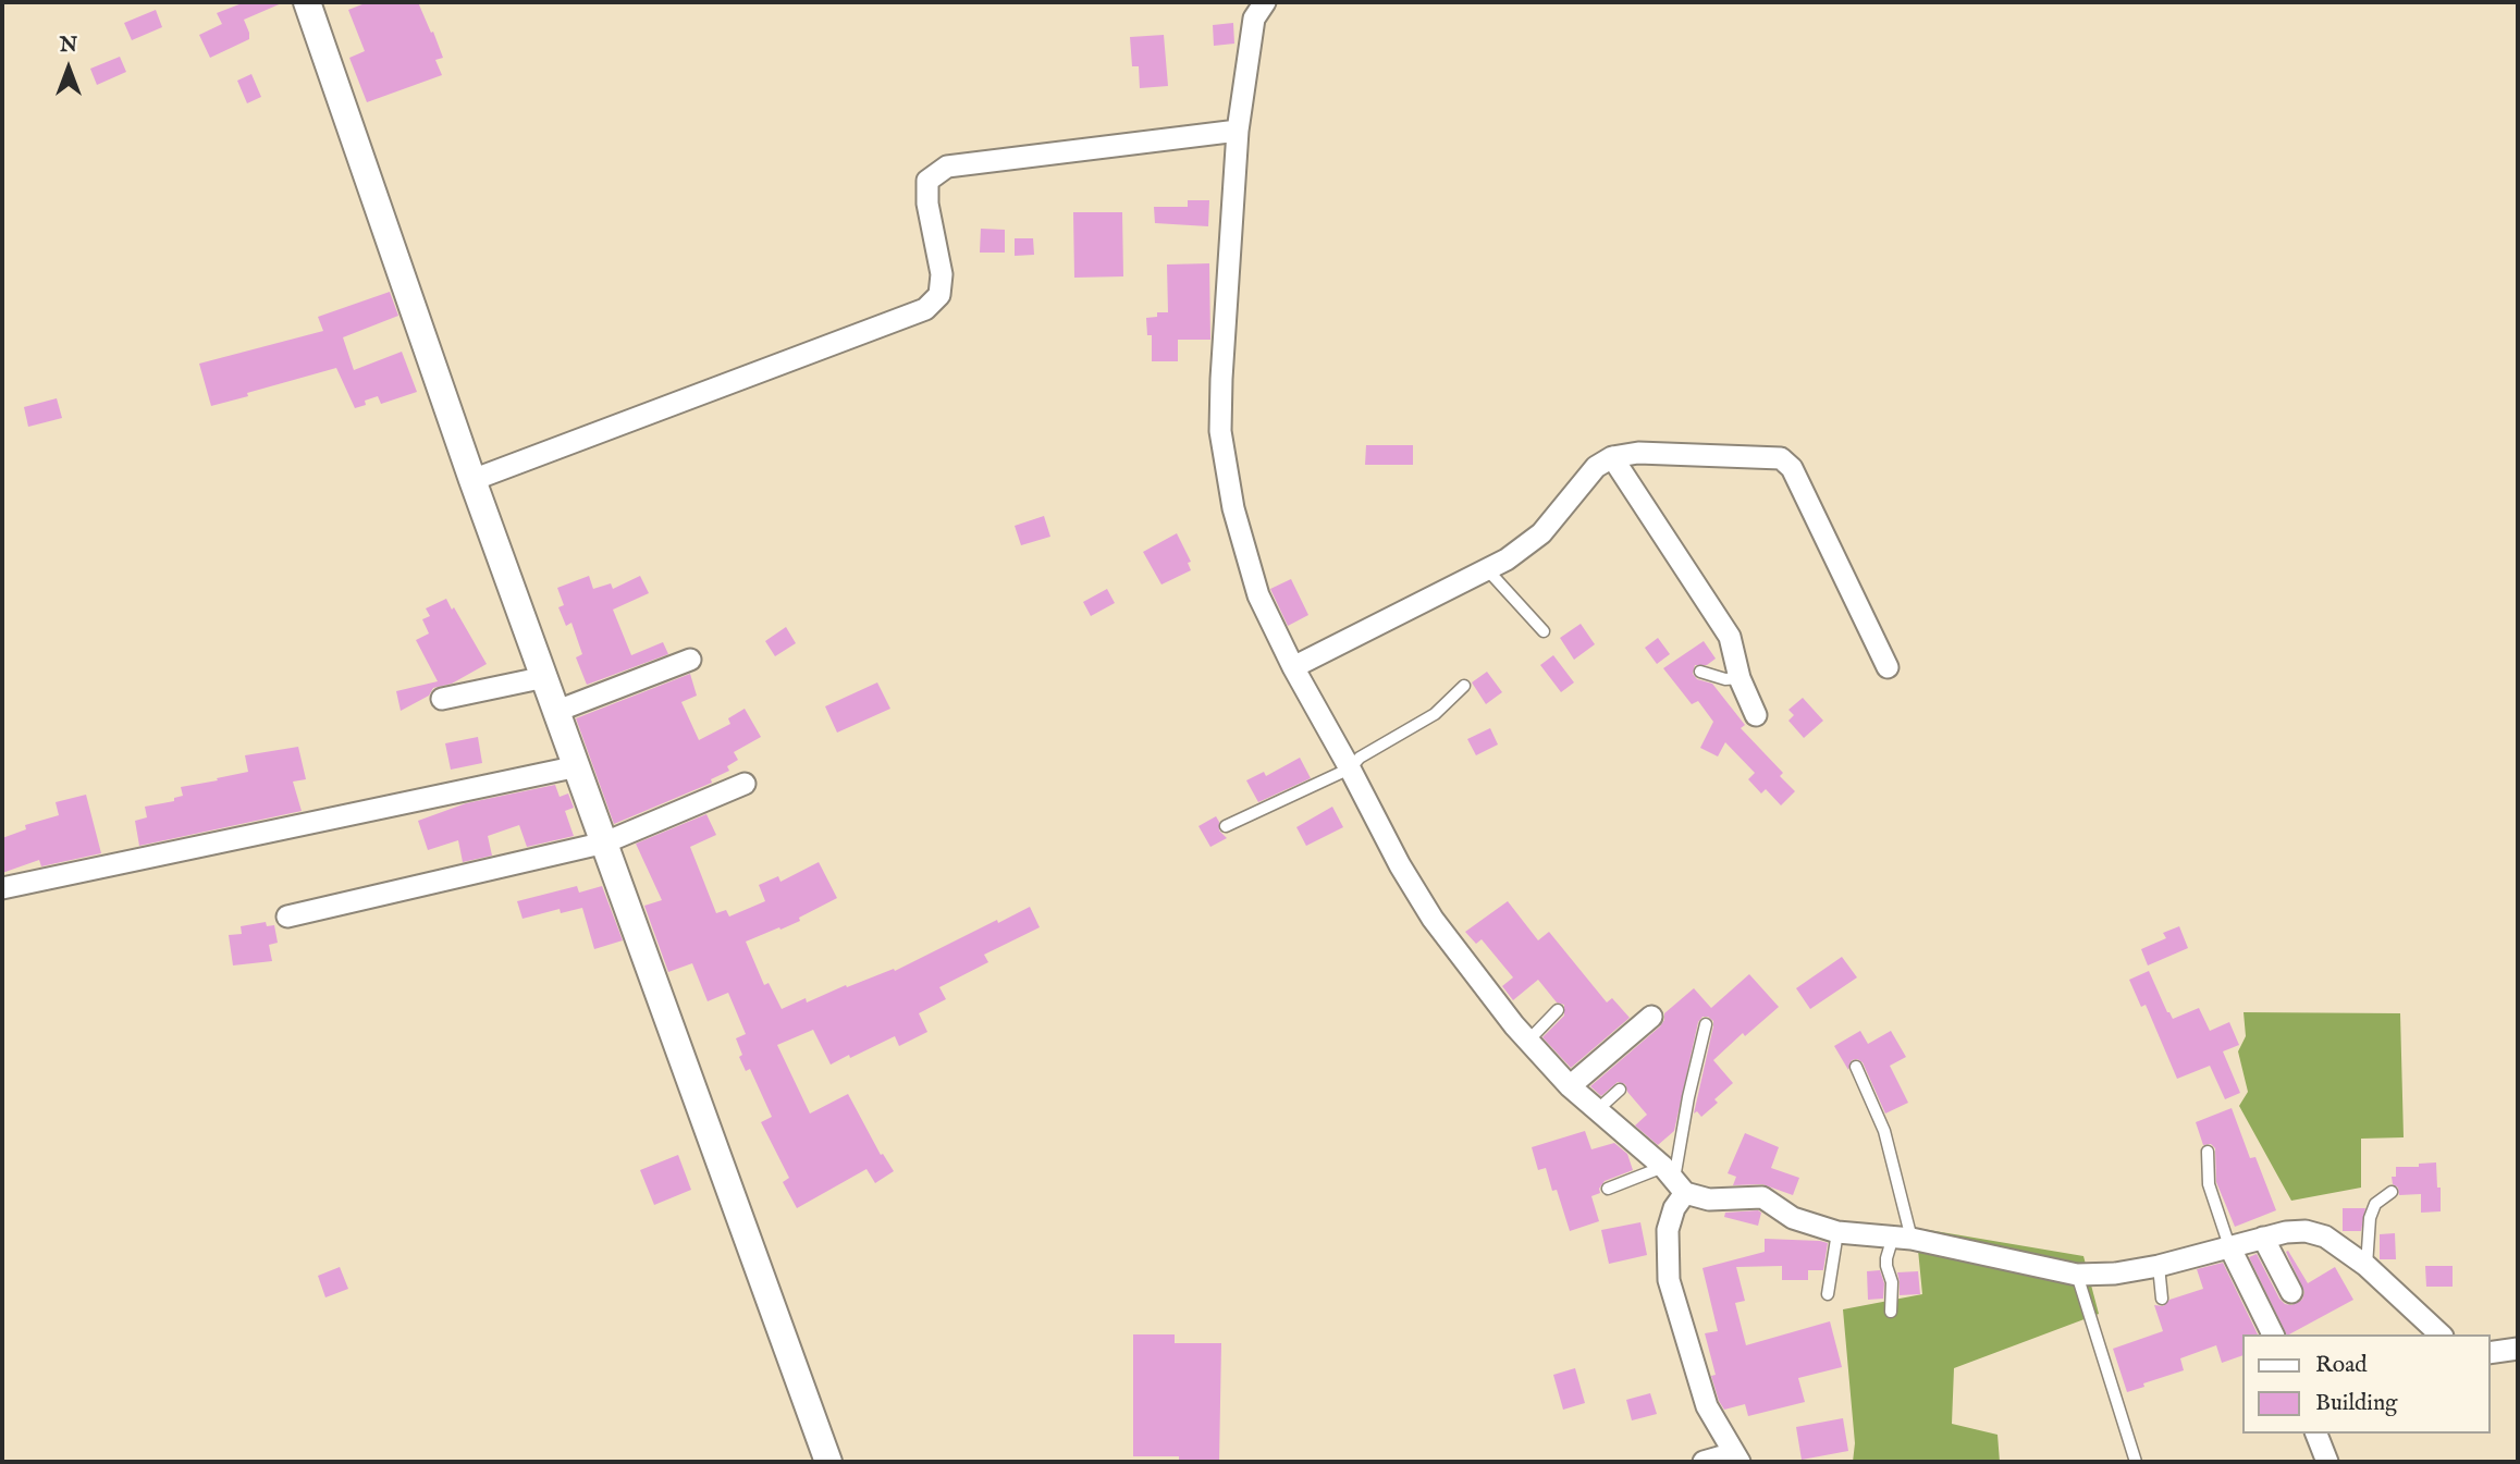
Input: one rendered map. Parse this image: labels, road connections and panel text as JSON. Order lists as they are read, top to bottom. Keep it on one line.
{"legend":["Road","Building"],"north":"top"}
